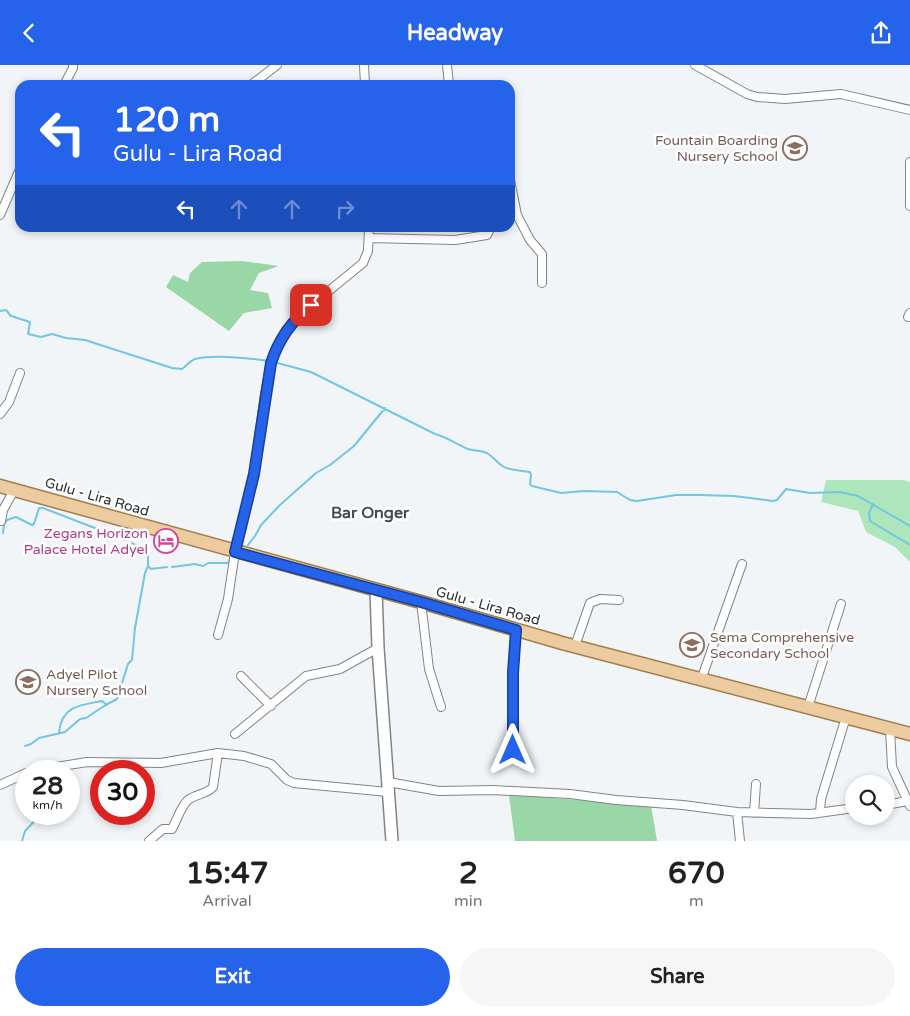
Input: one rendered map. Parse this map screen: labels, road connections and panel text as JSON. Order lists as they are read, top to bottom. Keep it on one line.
{"streets":{"main road":["Gulu - Lira Road"]},"districts":["Bar Onger"],"places":{"school or university":["Fountain Boarding Nursery School","Sema Comprehensive Secondary School","Adyel Pilot Nursery School"],"hotel":["Zegans Horizon Palace Hotel Adyel"]},"page":{"header":"Headway","turn":["120 m","Gulu - Lira Road"],"speed":"28 km/h","limit":"30","eta":["15:47","Arrival","2","min","670","m"],"buttons":["Exit","Share"]}}
